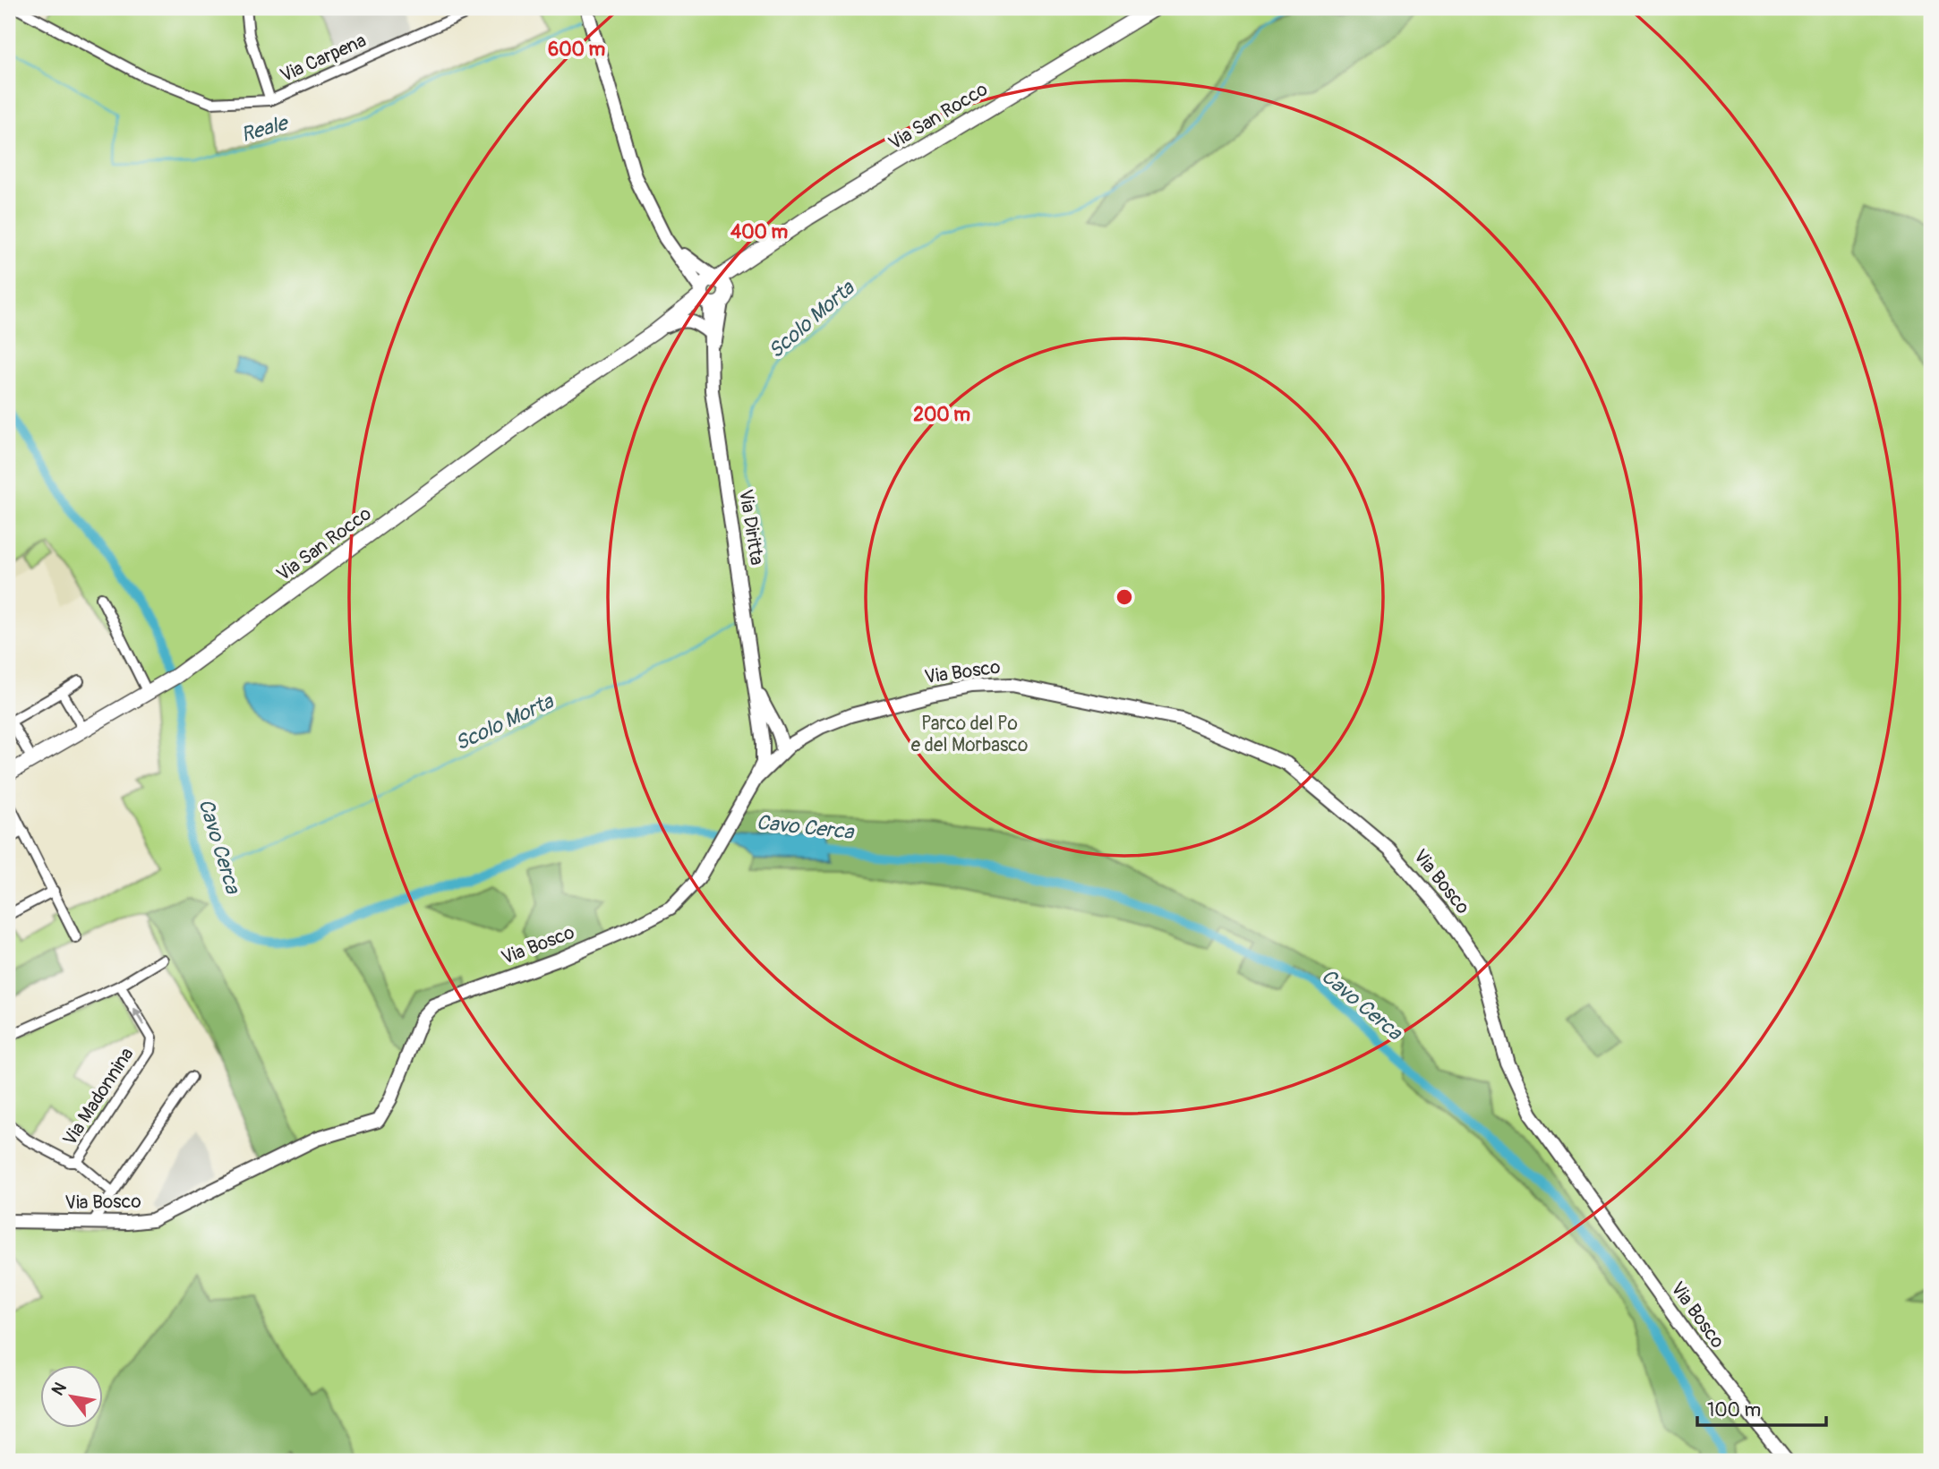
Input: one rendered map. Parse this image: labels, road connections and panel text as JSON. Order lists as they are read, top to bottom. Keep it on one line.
{"streets":{"main road":["Via San Rocco"],"street":["Via Carpena","Via Diritta","Via Bosco","Via Madonnina"]},"crossings":[["Via San Rocco","Via Diritta"],["Via Diritta","Via Bosco"]],"water":["Reale","Scolo Morta","Cavo Cerca"],"parks":["Parco del Po e del Morbasco"],"scale_bar":"100 m","north":"top left","rings":["600 m","400 m","200 m"]}
